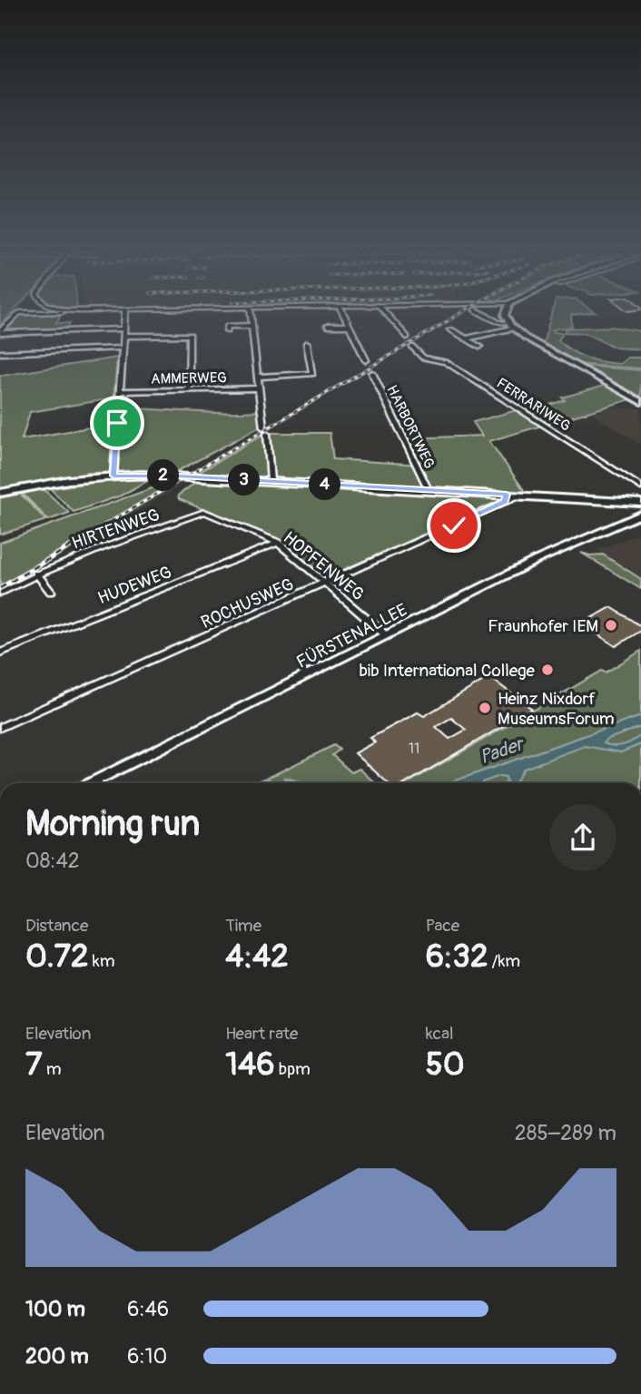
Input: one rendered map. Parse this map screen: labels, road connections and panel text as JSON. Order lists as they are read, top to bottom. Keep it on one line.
{"streets":{"street":["AMMERWEG","FERRARIWEG","HARBORTWEG","HIRTENWEG","HOPFENWEG","HUDEWEG","ROCHUSWEG","FÜRSTENALLEE"]},"crossings":[["HIRTENWEG","HOPFENWEG"],["HOPFENWEG","HUDEWEG"],["HOPFENWEG","ROCHUSWEG"],["HOPFENWEG","FÜRSTENALLEE"]],"water":["Pader"],"places":["Fraunhofer IEM","bib International College","Heinz Nixdorf MuseumsForum"],"house_numbers":["11"],"page":{"pins":["2","3","4"],"heading":["Morning run","08:42"],"stats":[["Distance","0.72 km"],["Time","4:42"],["Pace","6:32 /km"],["Elevation","7 m"],["Heart rate","146 bpm"],["kcal","50"]],"chart":["Elevation","285–289 m"],"list":[{"name":"100 m","note":"6:46"},{"name":"200 m","note":"6:10"}]}}
